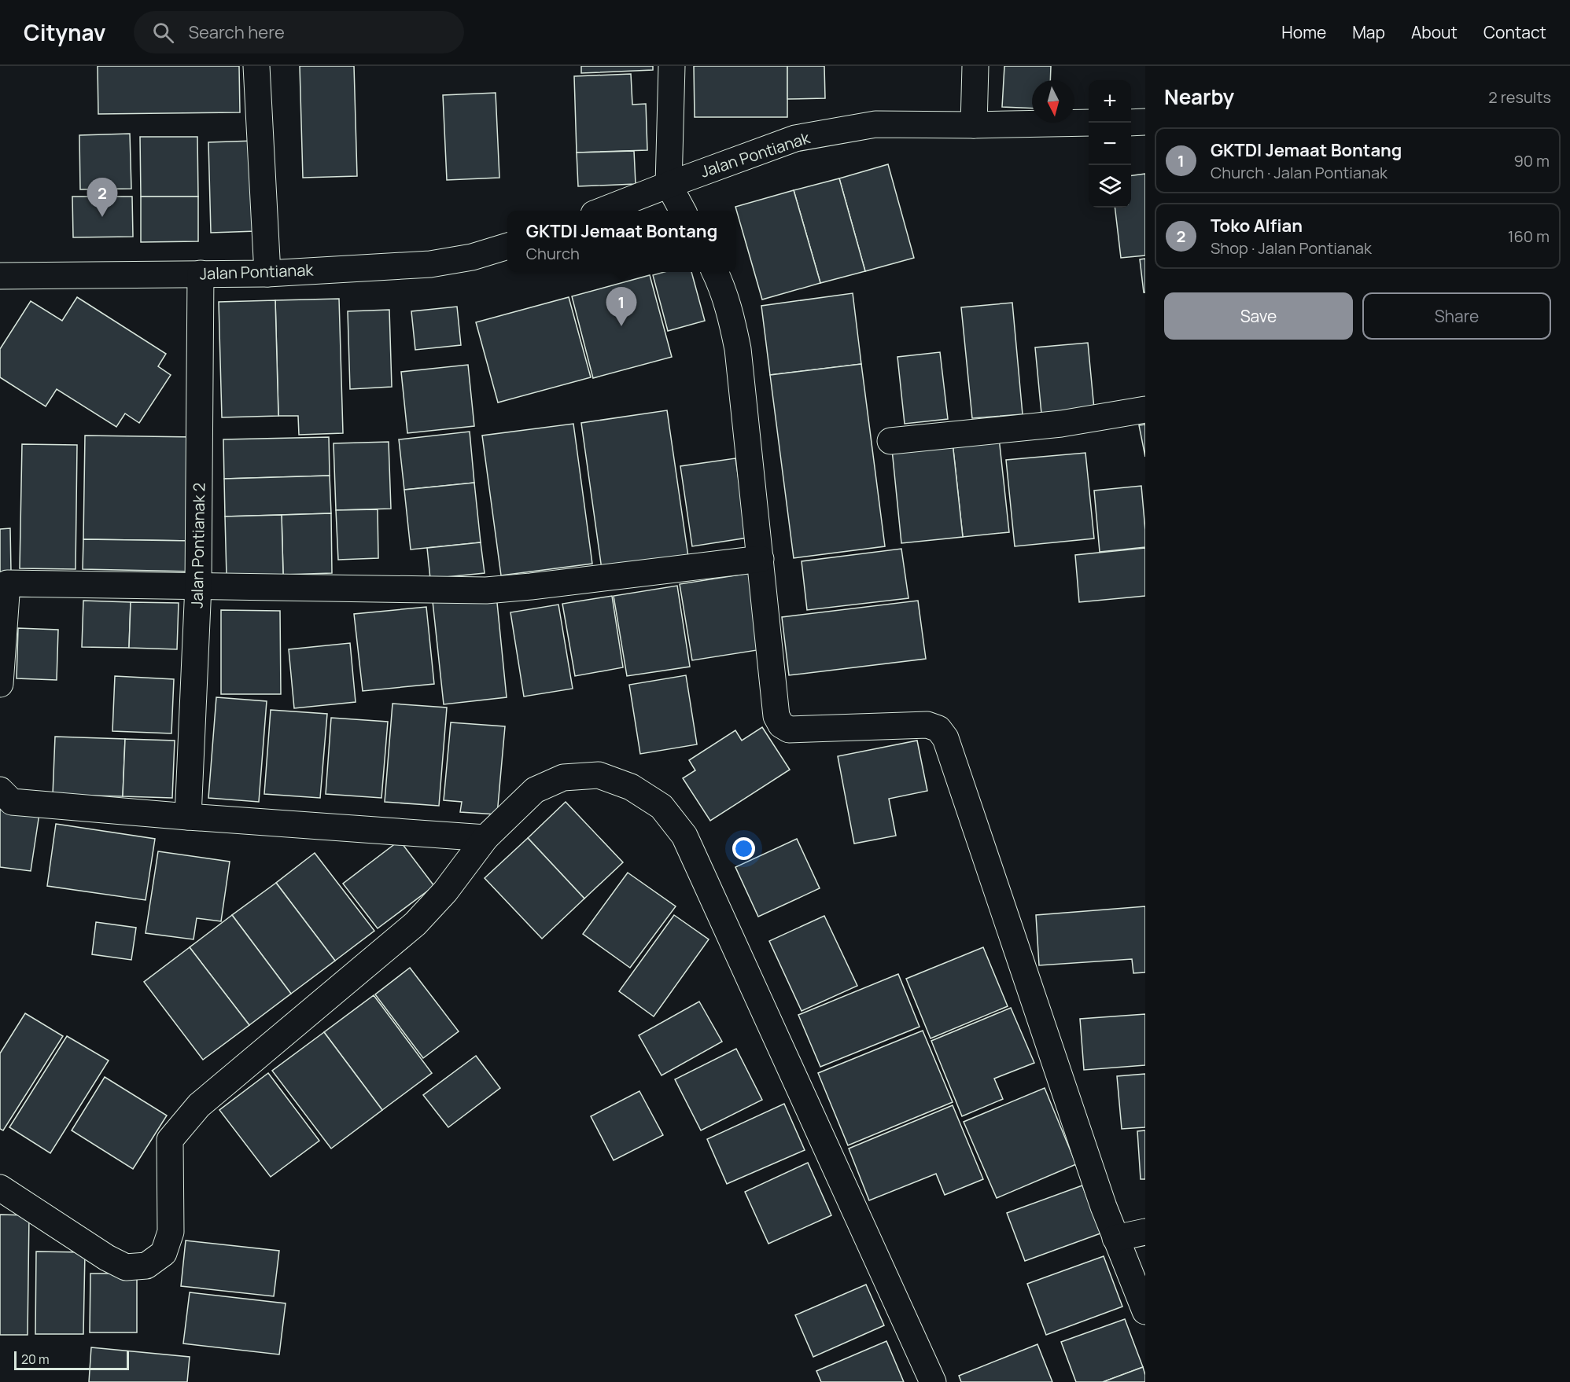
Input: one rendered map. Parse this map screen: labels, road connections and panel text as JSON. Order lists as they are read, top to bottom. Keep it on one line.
{"streets":{"street":["Jalan Pontianak","Jalan Pontianak 2"]},"crossings":[["Jalan Pontianak","Jalan Pontianak 2"]],"scale_bar":"20 m","north":"bottom","page":{"header":"Citynav","search":"Search here","nav":["Home","Map","About","Contact"],"heading":["Nearby","2 results"],"map_buttons":["+","−"],"list":[{"mark":"1","name":"GKTDI Jemaat Bontang","note":"Church · Jalan Pontianak","value":"90 m"},{"mark":"2","name":"Toko Alfian","note":"Shop · Jalan Pontianak","value":"160 m"}],"pins":["2","1"],"popup":["GKTDI Jemaat Bontang","Church"],"buttons":["Save","Share"],"scale":"20 m"}}
